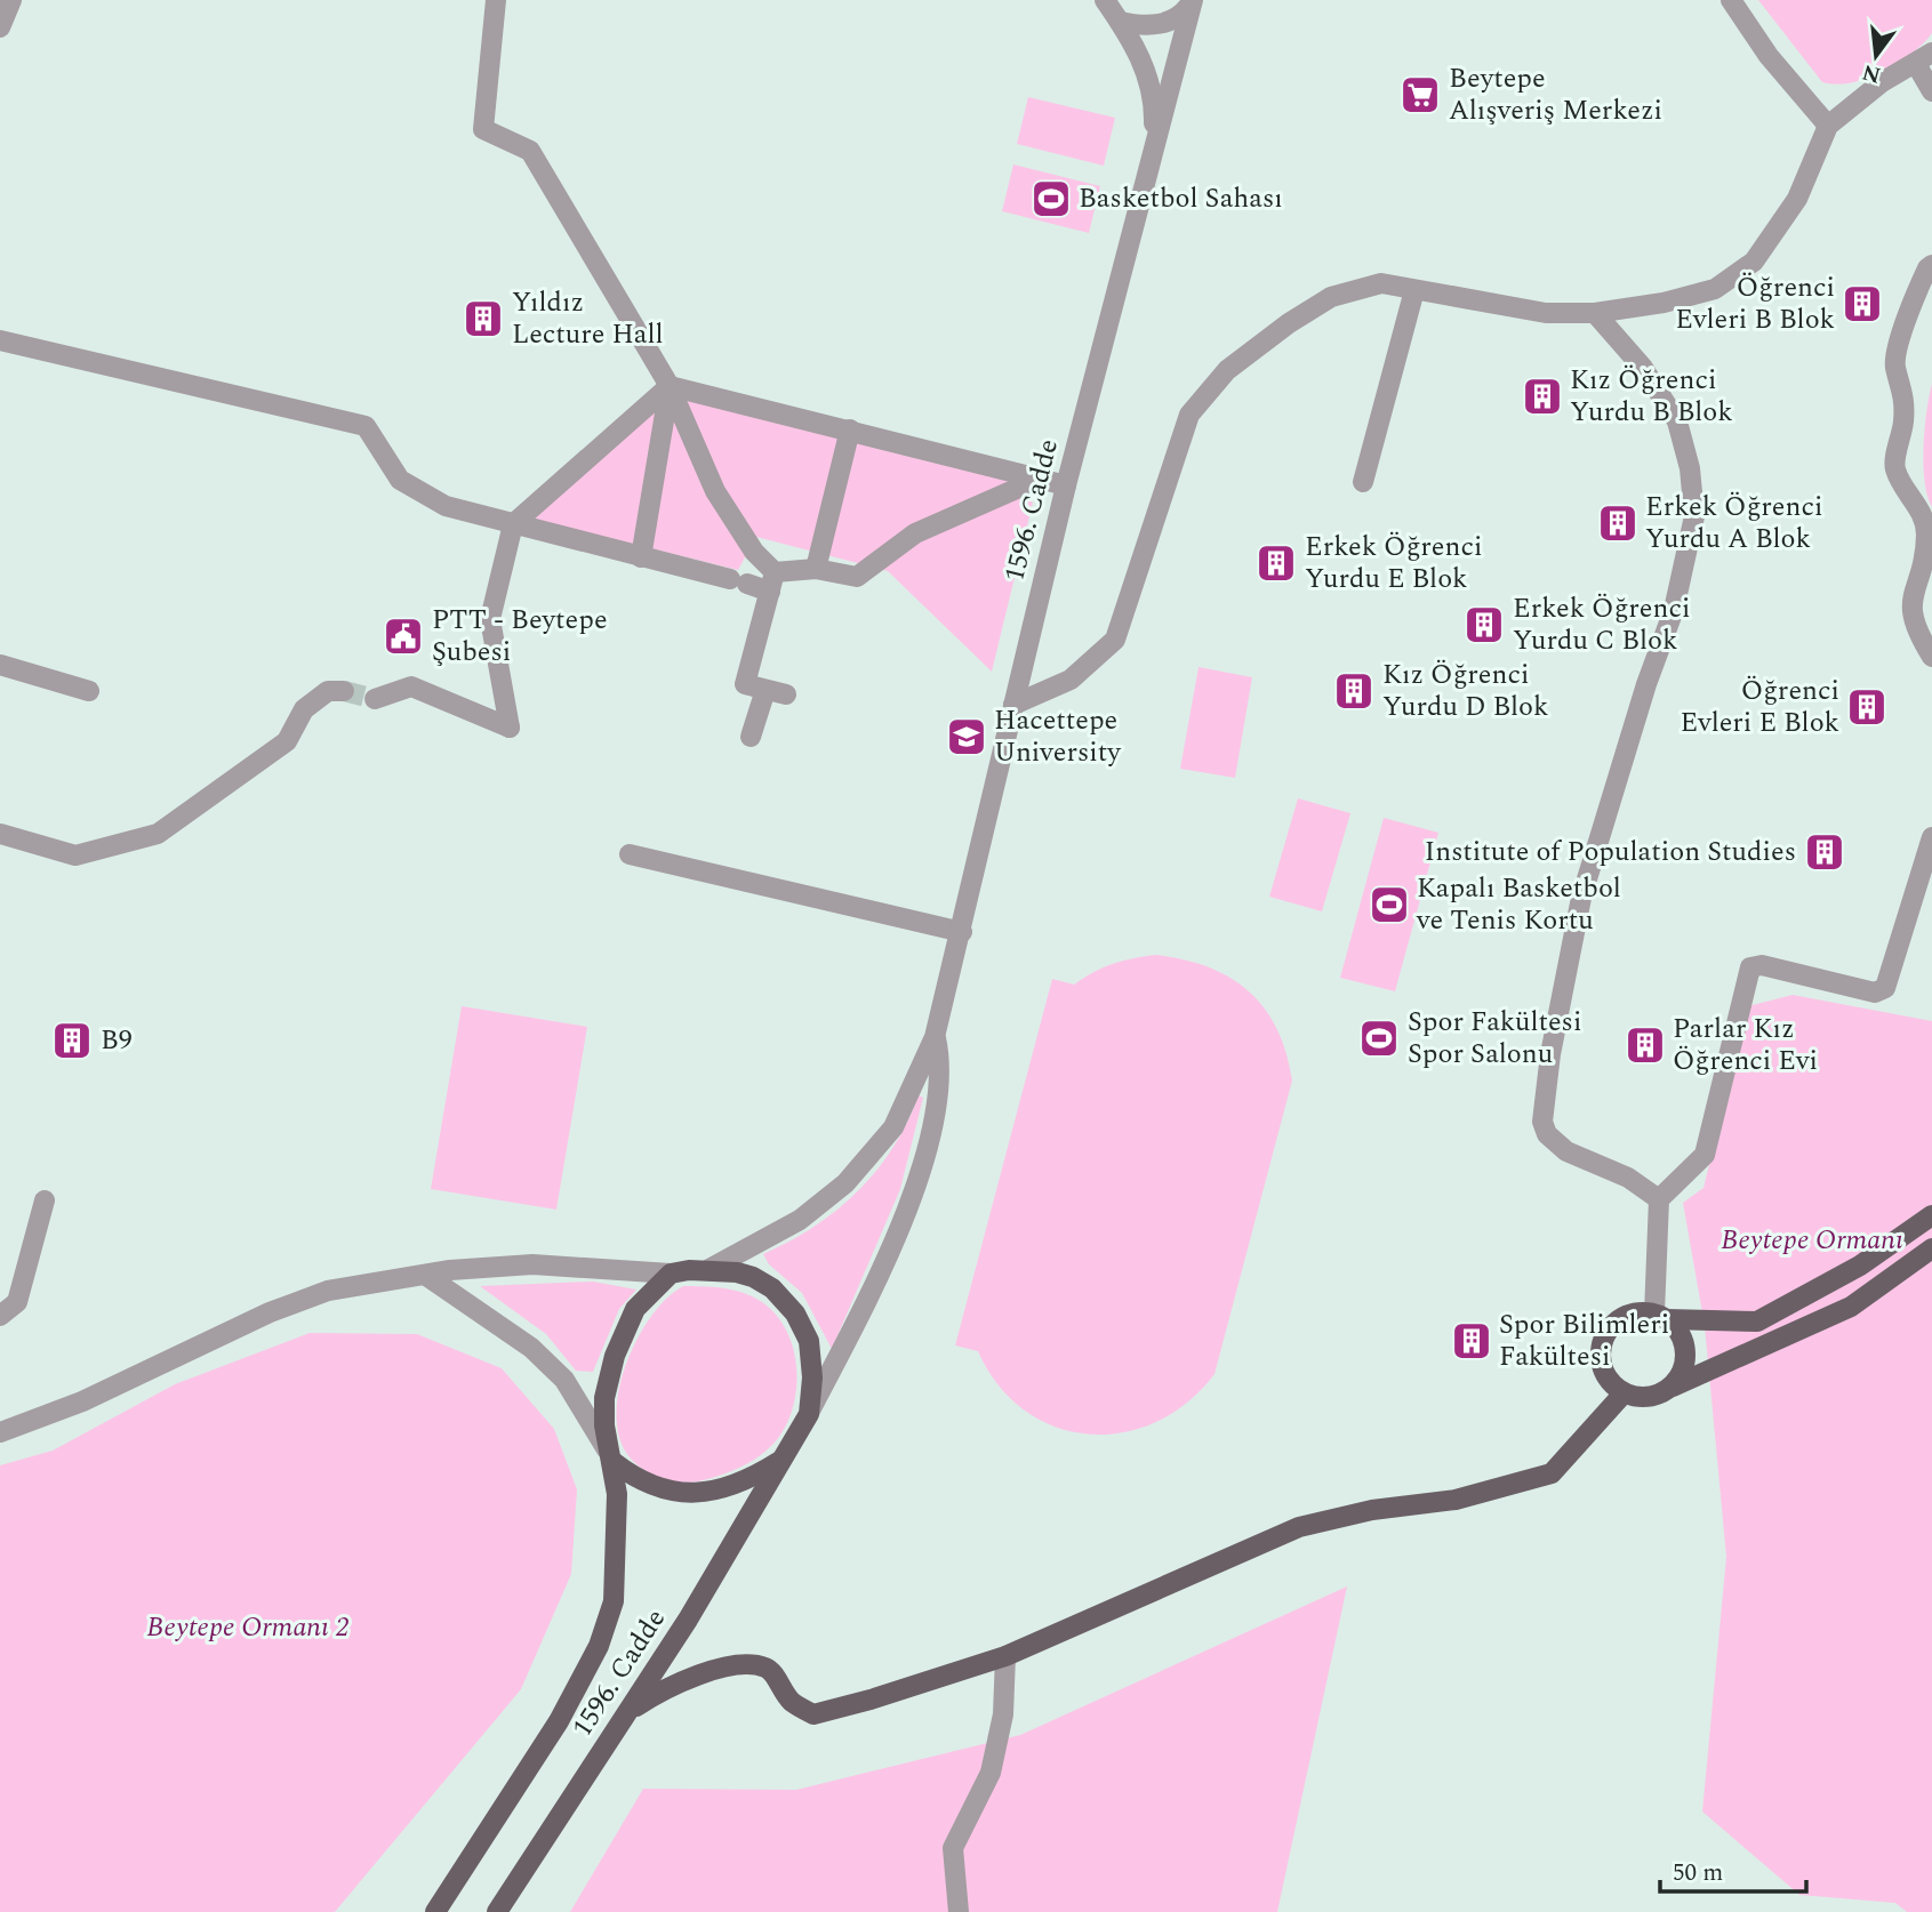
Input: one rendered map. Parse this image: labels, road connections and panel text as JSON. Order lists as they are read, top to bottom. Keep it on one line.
{"streets":{"main road":["1596. Cadde"]},"parks":["Beytepe Ormanı","Beytepe Ormanı 2"],"places":{"supermarket":["Beytepe Alışveriş Merkezi"],"sports":["Basketbol Sahası","Kapalı Basketbol ve Tenis Kortu","Spor Fakültesi Spor Salonu"],"building":["Öğrenci Evleri B Blok","Yıldız Lecture Hall","Kız Öğrenci Yurdu B Blok","Erkek Öğrenci Yurdu A Blok","Erkek Öğrenci Yurdu E Blok","Erkek Öğrenci Yurdu C Blok","Kız Öğrenci Yurdu D Blok","Öğrenci Evleri E Blok","Institute of Population Studies","B9","Parlar Kız Öğrenci Evi","Spor Bilimleri Fakültesi"],"public building":["PTT - Beytepe Şubesi"],"school or university":["Hacettepe University"]},"scale_bar":"50 m","north":"bottom"}
